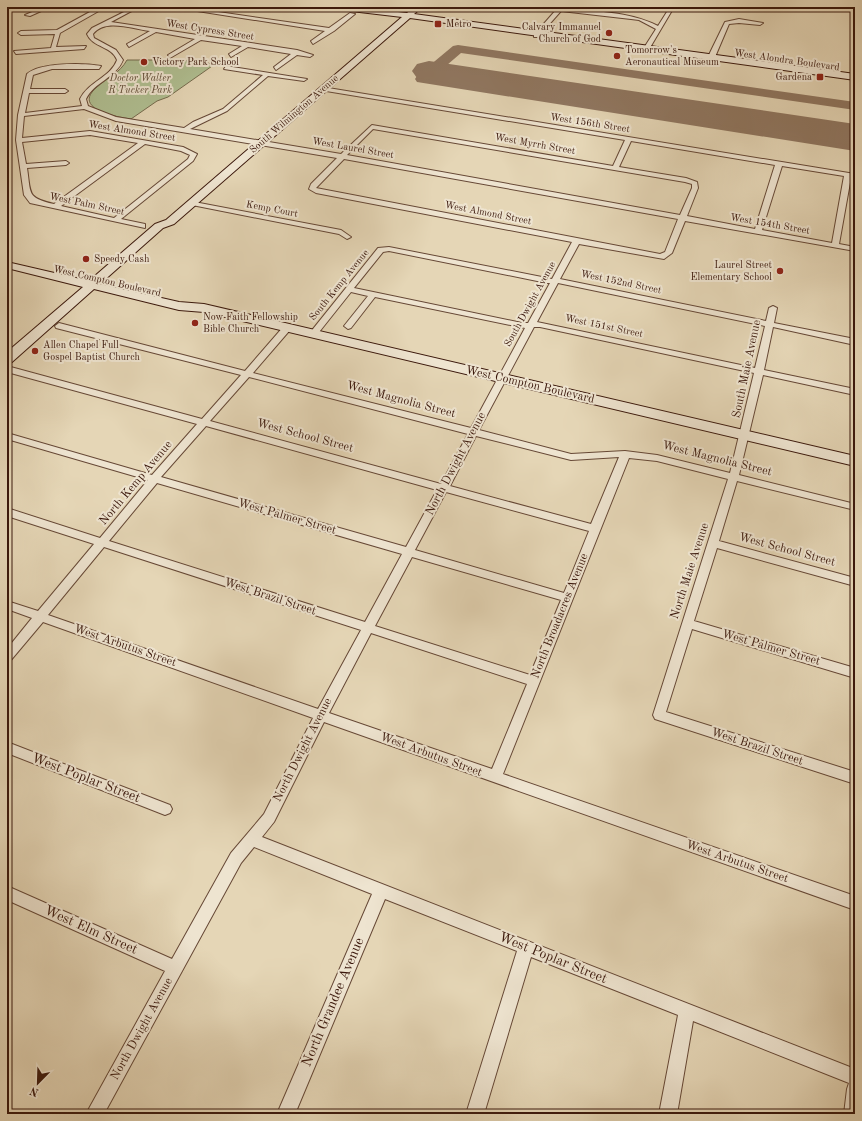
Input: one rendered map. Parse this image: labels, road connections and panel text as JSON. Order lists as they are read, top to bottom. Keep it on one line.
{"streets":{"main road":["West Alondra Boulevard","South Wilmington Avenue","West Compton Boulevard"],"street":["West Cypress Street","West 156th Street","West Almond Street","West Myrrh Street","West Laurel Street","West Palm Street","Kemp Court","West 154th Street","West 152nd Street","South Kemp Avenue","South Dwight Avenue","West 151st Street","South Maie Avenue","West Magnolia Street","West School Street","North Dwight Avenue","North Kemp Avenue","West Palmer Street","North Maie Avenue","West Brazil Street","North Broadacres Avenue","West Arbutus Street","West Poplar Street","West Elm Street","North Grandee Avenue"]},"crossings":[["West Alondra Boulevard","South Wilmington Avenue"],["South Wilmington Avenue","West 156th Street"],["South Wilmington Avenue","West Laurel Street"],["South Wilmington Avenue","Kemp Court"],["South Wilmington Avenue","West Compton Boulevard"],["West Almond Street","West Myrrh Street"],["West Almond Street","West Laurel Street"],["West Almond Street","West Palm Street"],["West Almond Street","West 154th Street"],["West Almond Street","South Dwight Avenue"],["West Myrrh Street","West Laurel Street"],["West Myrrh Street","West 154th Street"],["West Laurel Street","West 154th Street"],["West Compton Boulevard","South Kemp Avenue"],["West Compton Boulevard","South Dwight Avenue"],["West Compton Boulevard","South Maie Avenue"],["West Compton Boulevard","North Dwight Avenue"],["West Compton Boulevard","North Kemp Avenue"],["West Compton Boulevard","North Maie Avenue"],["West 152nd Street","South Kemp Avenue"],["West 152nd Street","South Dwight Avenue"],["West 152nd Street","South Maie Avenue"],["South Kemp Avenue","West 151st Street"],["South Dwight Avenue","West 151st Street"],["South Dwight Avenue","North Dwight Avenue"],["West 151st Street","South Maie Avenue"],["South Maie Avenue","North Maie Avenue"],["West Magnolia Street","North Dwight Avenue"],["West Magnolia Street","North Kemp Avenue"],["West Magnolia Street","North Maie Avenue"],["West Magnolia Street","North Broadacres Avenue"],["West School Street","North Dwight Avenue"],["West School Street","North Kemp Avenue"],["West School Street","North Maie Avenue"],["West School Street","North Broadacres Avenue"],["North Dwight Avenue","West Palmer Street"],["North Dwight Avenue","West Brazil Street"],["North Dwight Avenue","West Arbutus Street"],["North Dwight Avenue","West Poplar Street"],["North Dwight Avenue","West Elm Street"],["North Kemp Avenue","West Palmer Street"],["North Kemp Avenue","West Brazil Street"],["North Kemp Avenue","West Arbutus Street"],["West Palmer Street","North Maie Avenue"],["West Palmer Street","North Broadacres Avenue"],["North Maie Avenue","West Brazil Street"],["West Brazil Street","North Broadacres Avenue"],["North Broadacres Avenue","West Arbutus Street"],["West Poplar Street","North Grandee Avenue"]],"parks":["Doctor Walter R Tucker Park"],"places":{"transit":["Metro","Gardena"],"other":["Calvary Immanuel Church of God","Tomorrow's Aeronautical Museum","Victory Park School","Speedy Cash","Laurel Street Elementary School","Now Faith Fellowship Bible Church","Allen Chapel Full Gospel Baptist Church"]},"north":"bottom left"}
